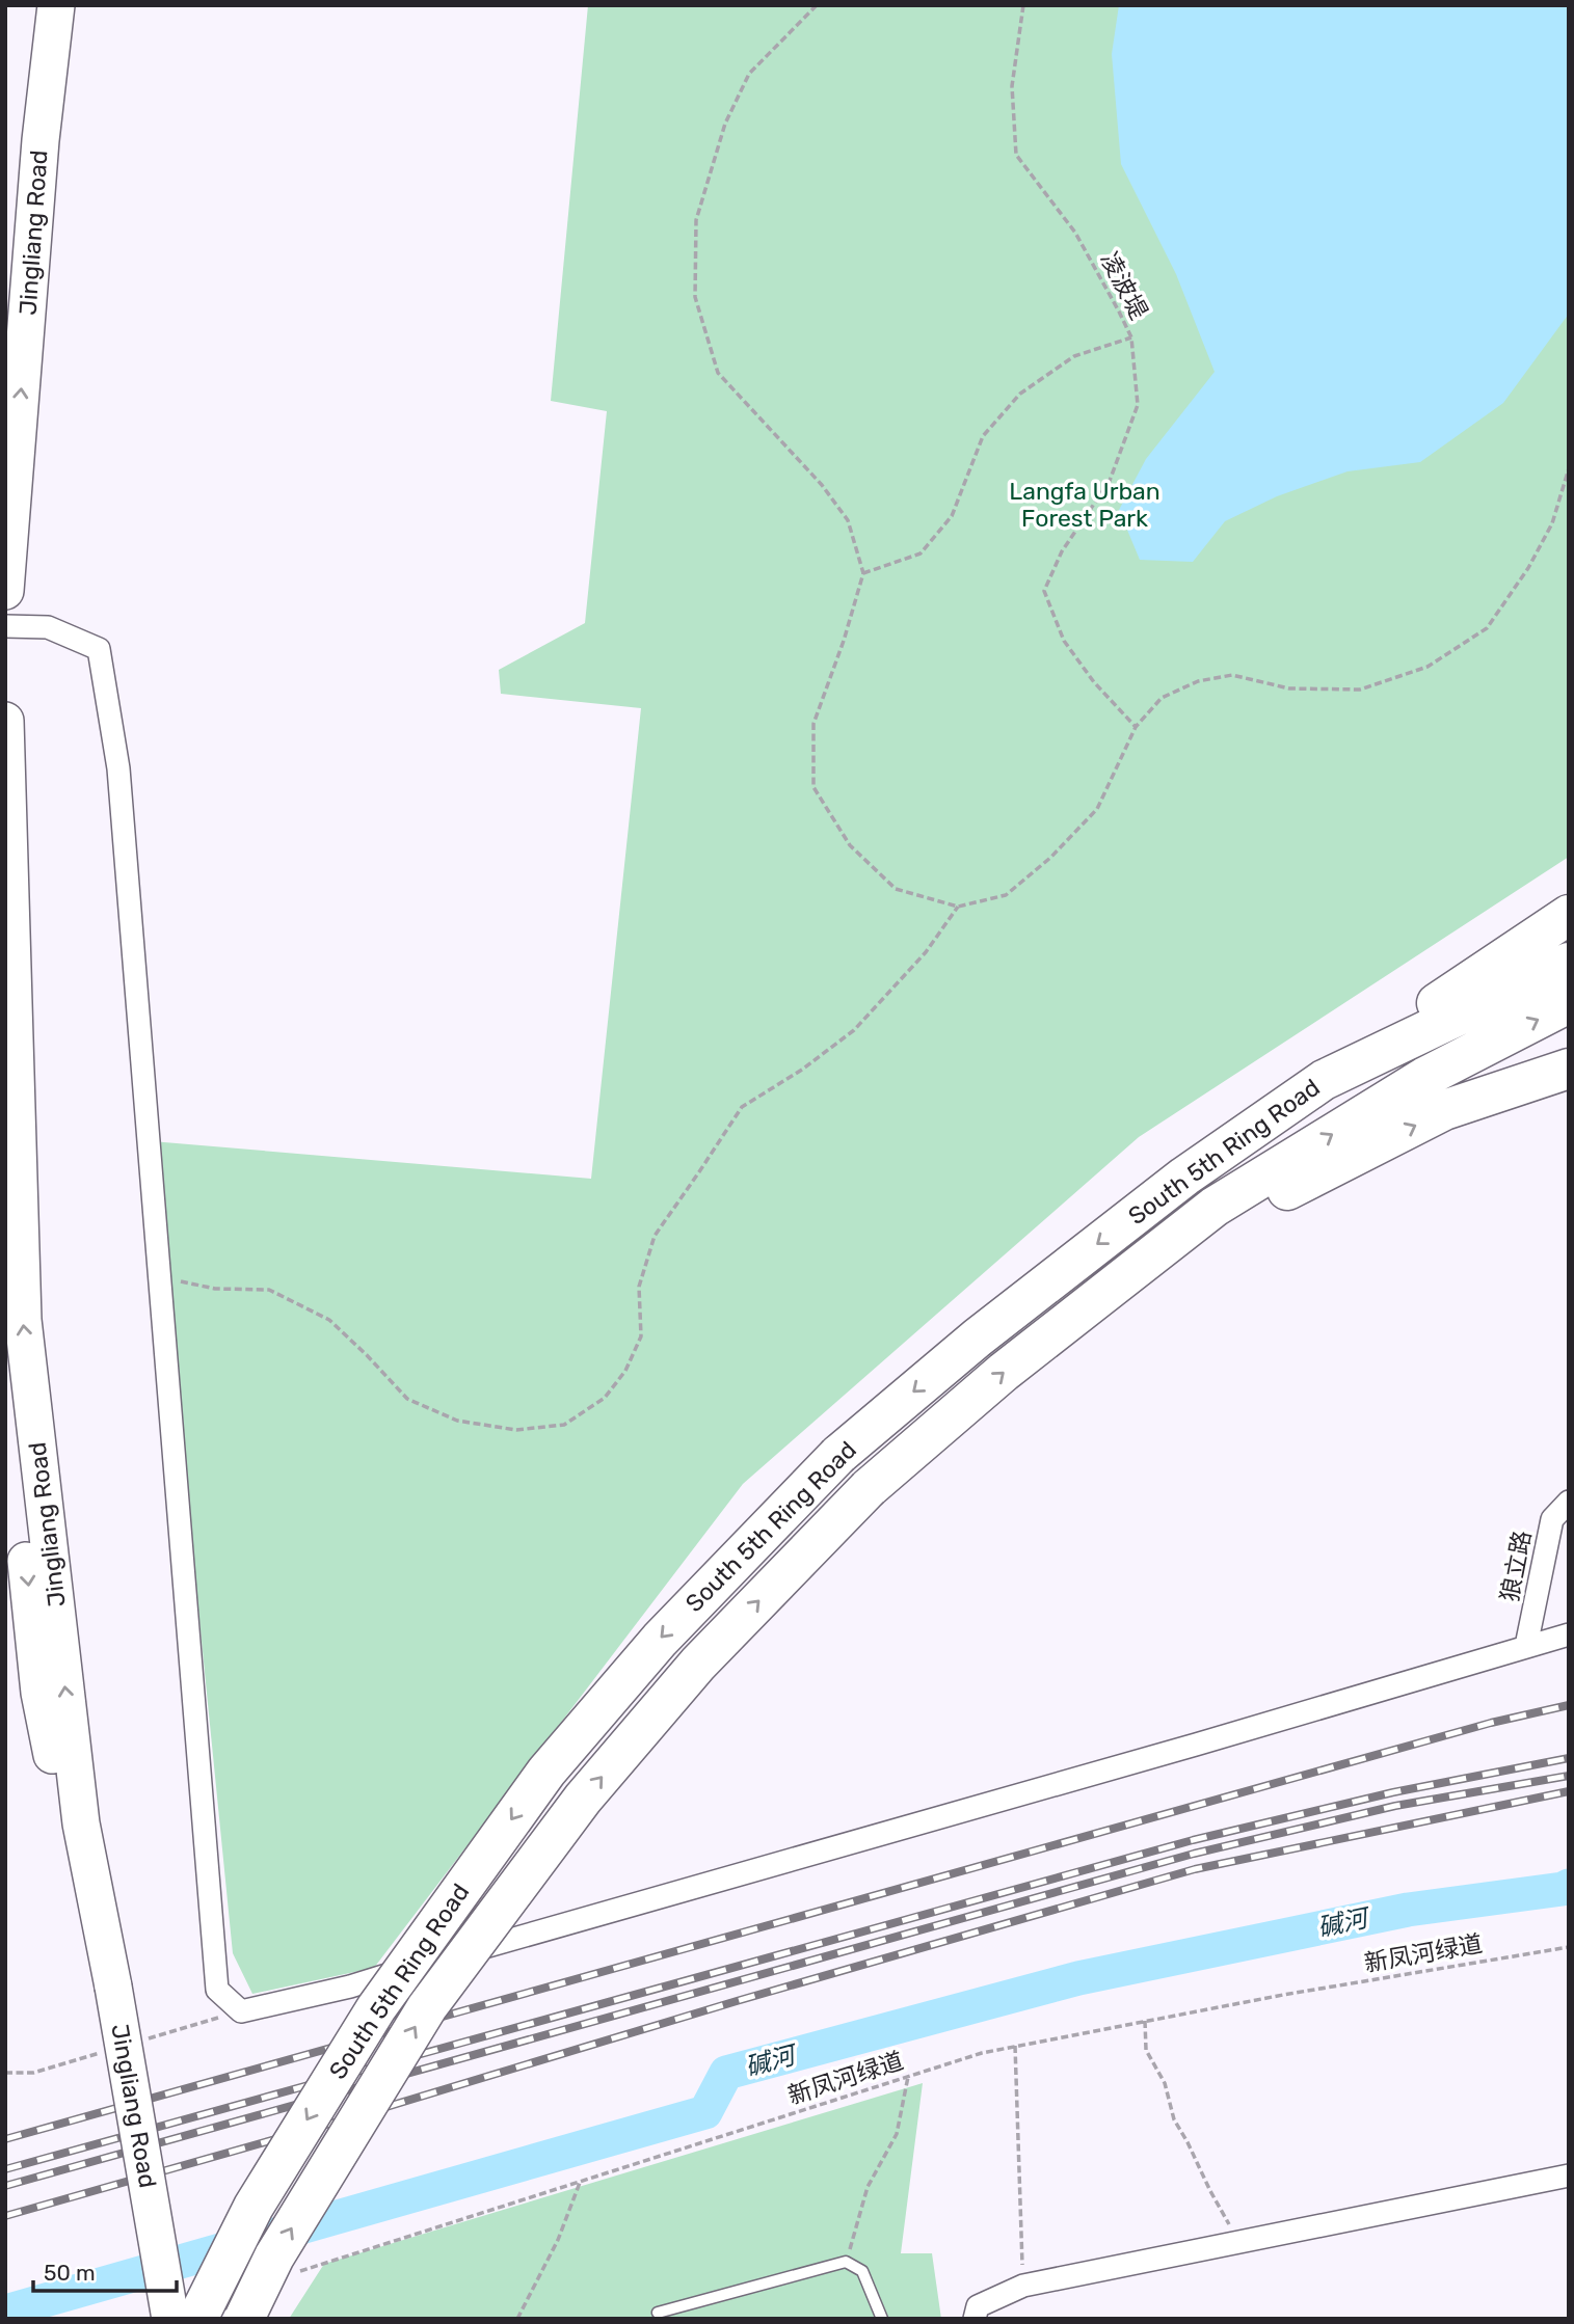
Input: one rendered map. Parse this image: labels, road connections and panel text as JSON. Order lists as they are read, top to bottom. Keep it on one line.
{"streets":{"highway":["South 5th Ring Road"],"main road":["Jingliang Road"],"street":["狼立路"],"path":["凌波堤","新凤河绿道"]},"water":["碱河"],"parks":["Langfa Urban Forest Park"],"scale_bar":"50 m"}
